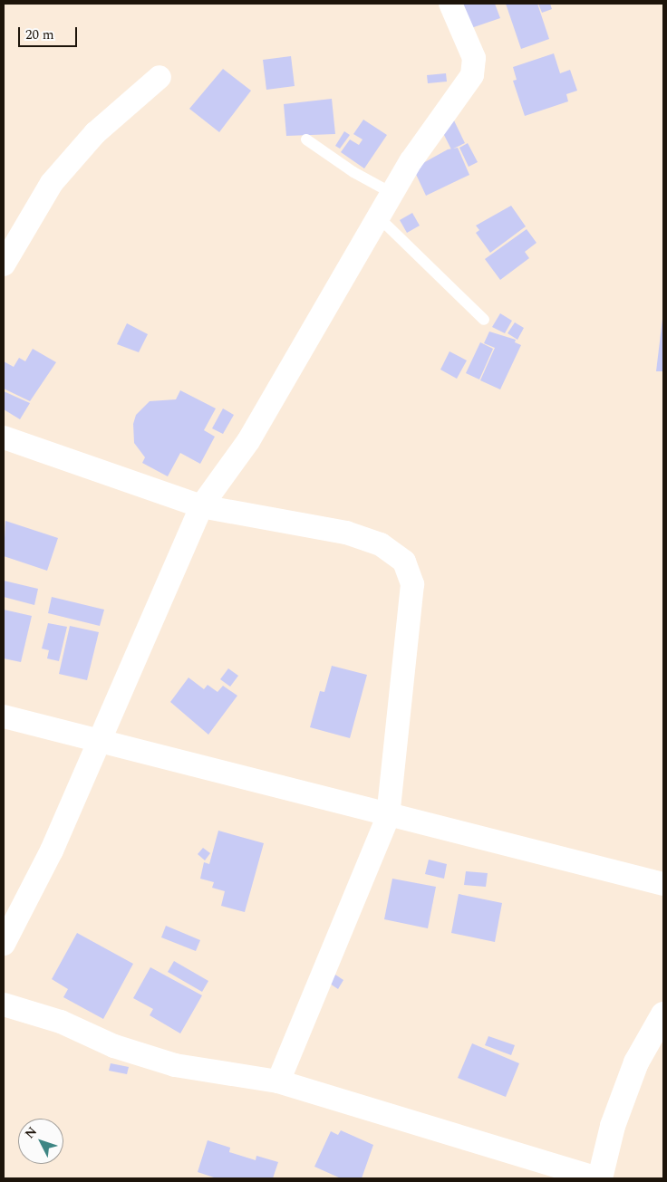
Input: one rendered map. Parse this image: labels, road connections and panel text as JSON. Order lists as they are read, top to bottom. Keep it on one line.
{"scale_bar":"20 m","north":"top left"}
